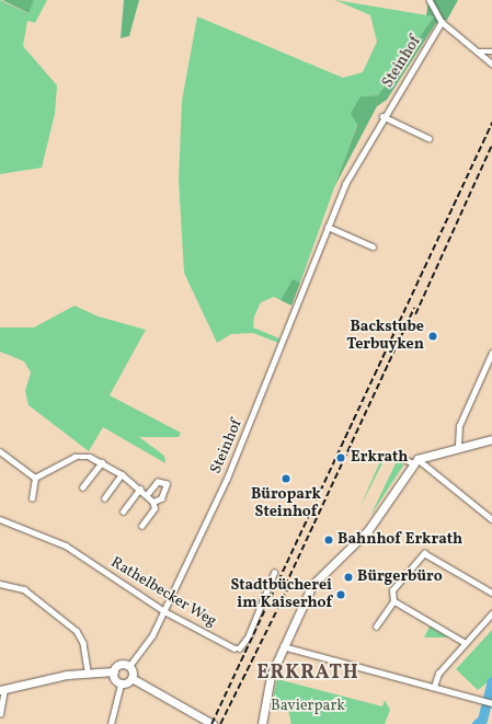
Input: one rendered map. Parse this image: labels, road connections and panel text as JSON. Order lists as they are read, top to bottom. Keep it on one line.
{"streets":{"street":["Steinhof","Rathelbecker Weg"]},"crossings":[["Steinhof","Rathelbecker Weg"]],"districts":["ERKRATH"],"parks":["Bavierpark"],"places":["Backstube Terbuyken","Erkrath","Büropark Steinhof","Bahnhof Erkrath","Bürgerbüro","Stadtbücherei im Kaiserhof"]}
